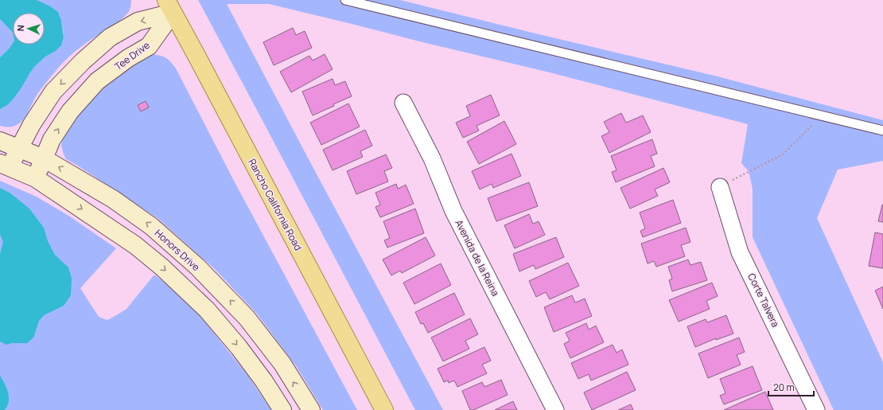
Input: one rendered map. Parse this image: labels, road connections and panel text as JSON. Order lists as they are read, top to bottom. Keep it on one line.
{"streets":{"main road":["Rancho California Road"],"street":["Tee Drive","Honors Drive","Avenida de la Reina","Corte Talvera"]},"crossings":[["Tee Drive","Rancho California Road"],["Tee Drive","Honors Drive"]],"scale_bar":"20 m","north":"left"}
